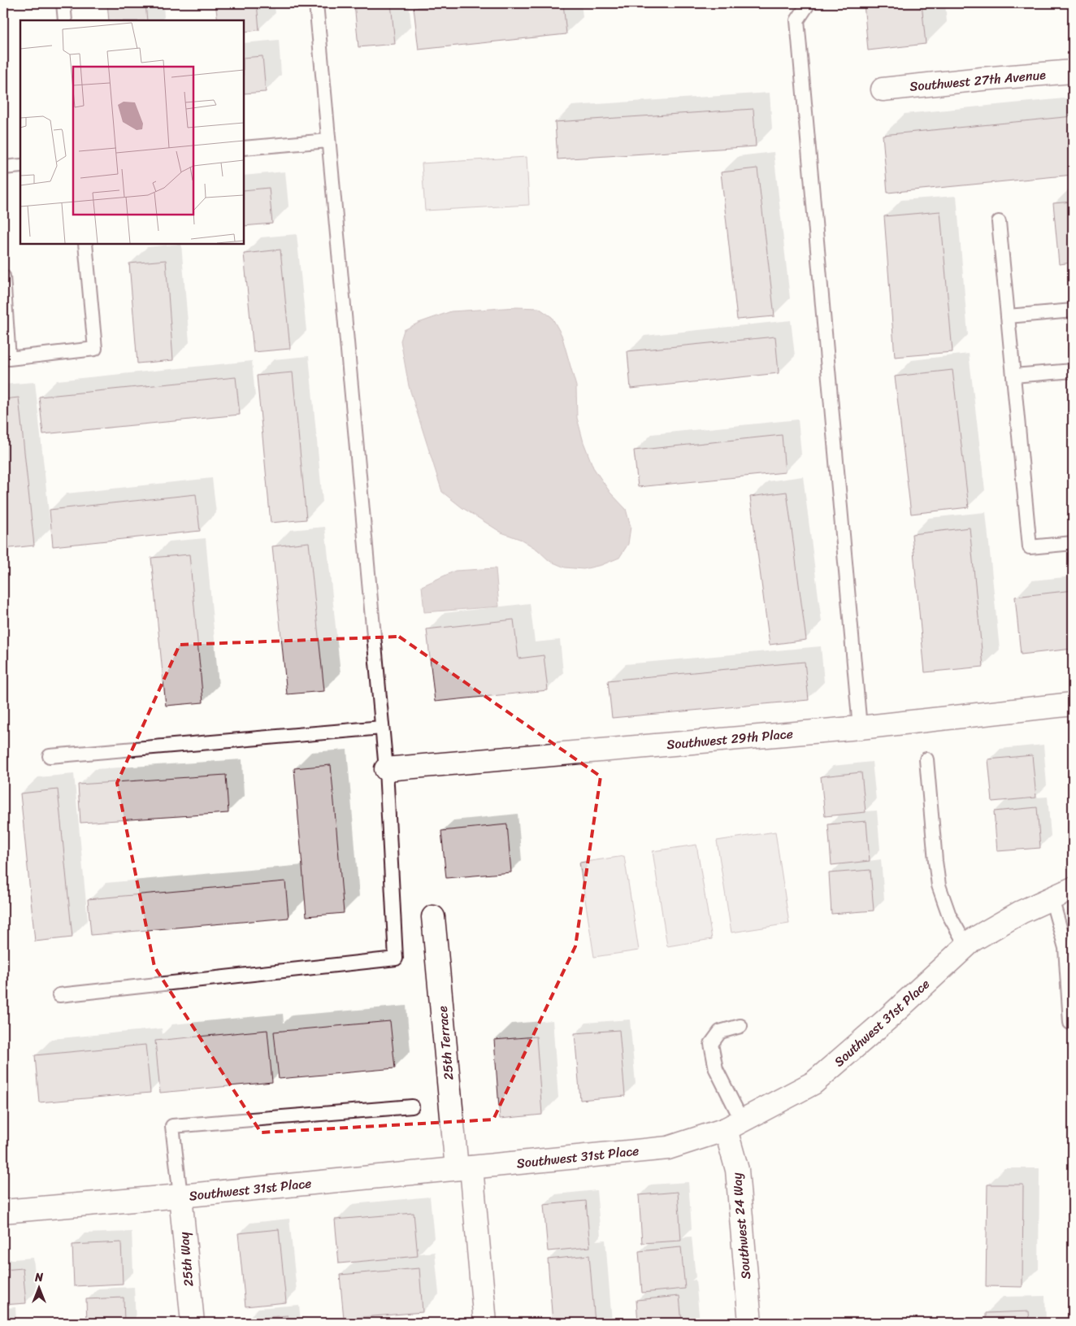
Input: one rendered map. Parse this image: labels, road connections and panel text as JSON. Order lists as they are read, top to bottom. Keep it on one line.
{"streets":{"street":["Southwest 27th Avenue","Southwest 29th Place","Southwest 31st Place","25th Terrace","Southwest 24 Way","25th Way"]},"crossings":[["Southwest 31st Place","25th Terrace"],["Southwest 31st Place","Southwest 24 Way"],["Southwest 31st Place","25th Way"]],"north":"top"}
